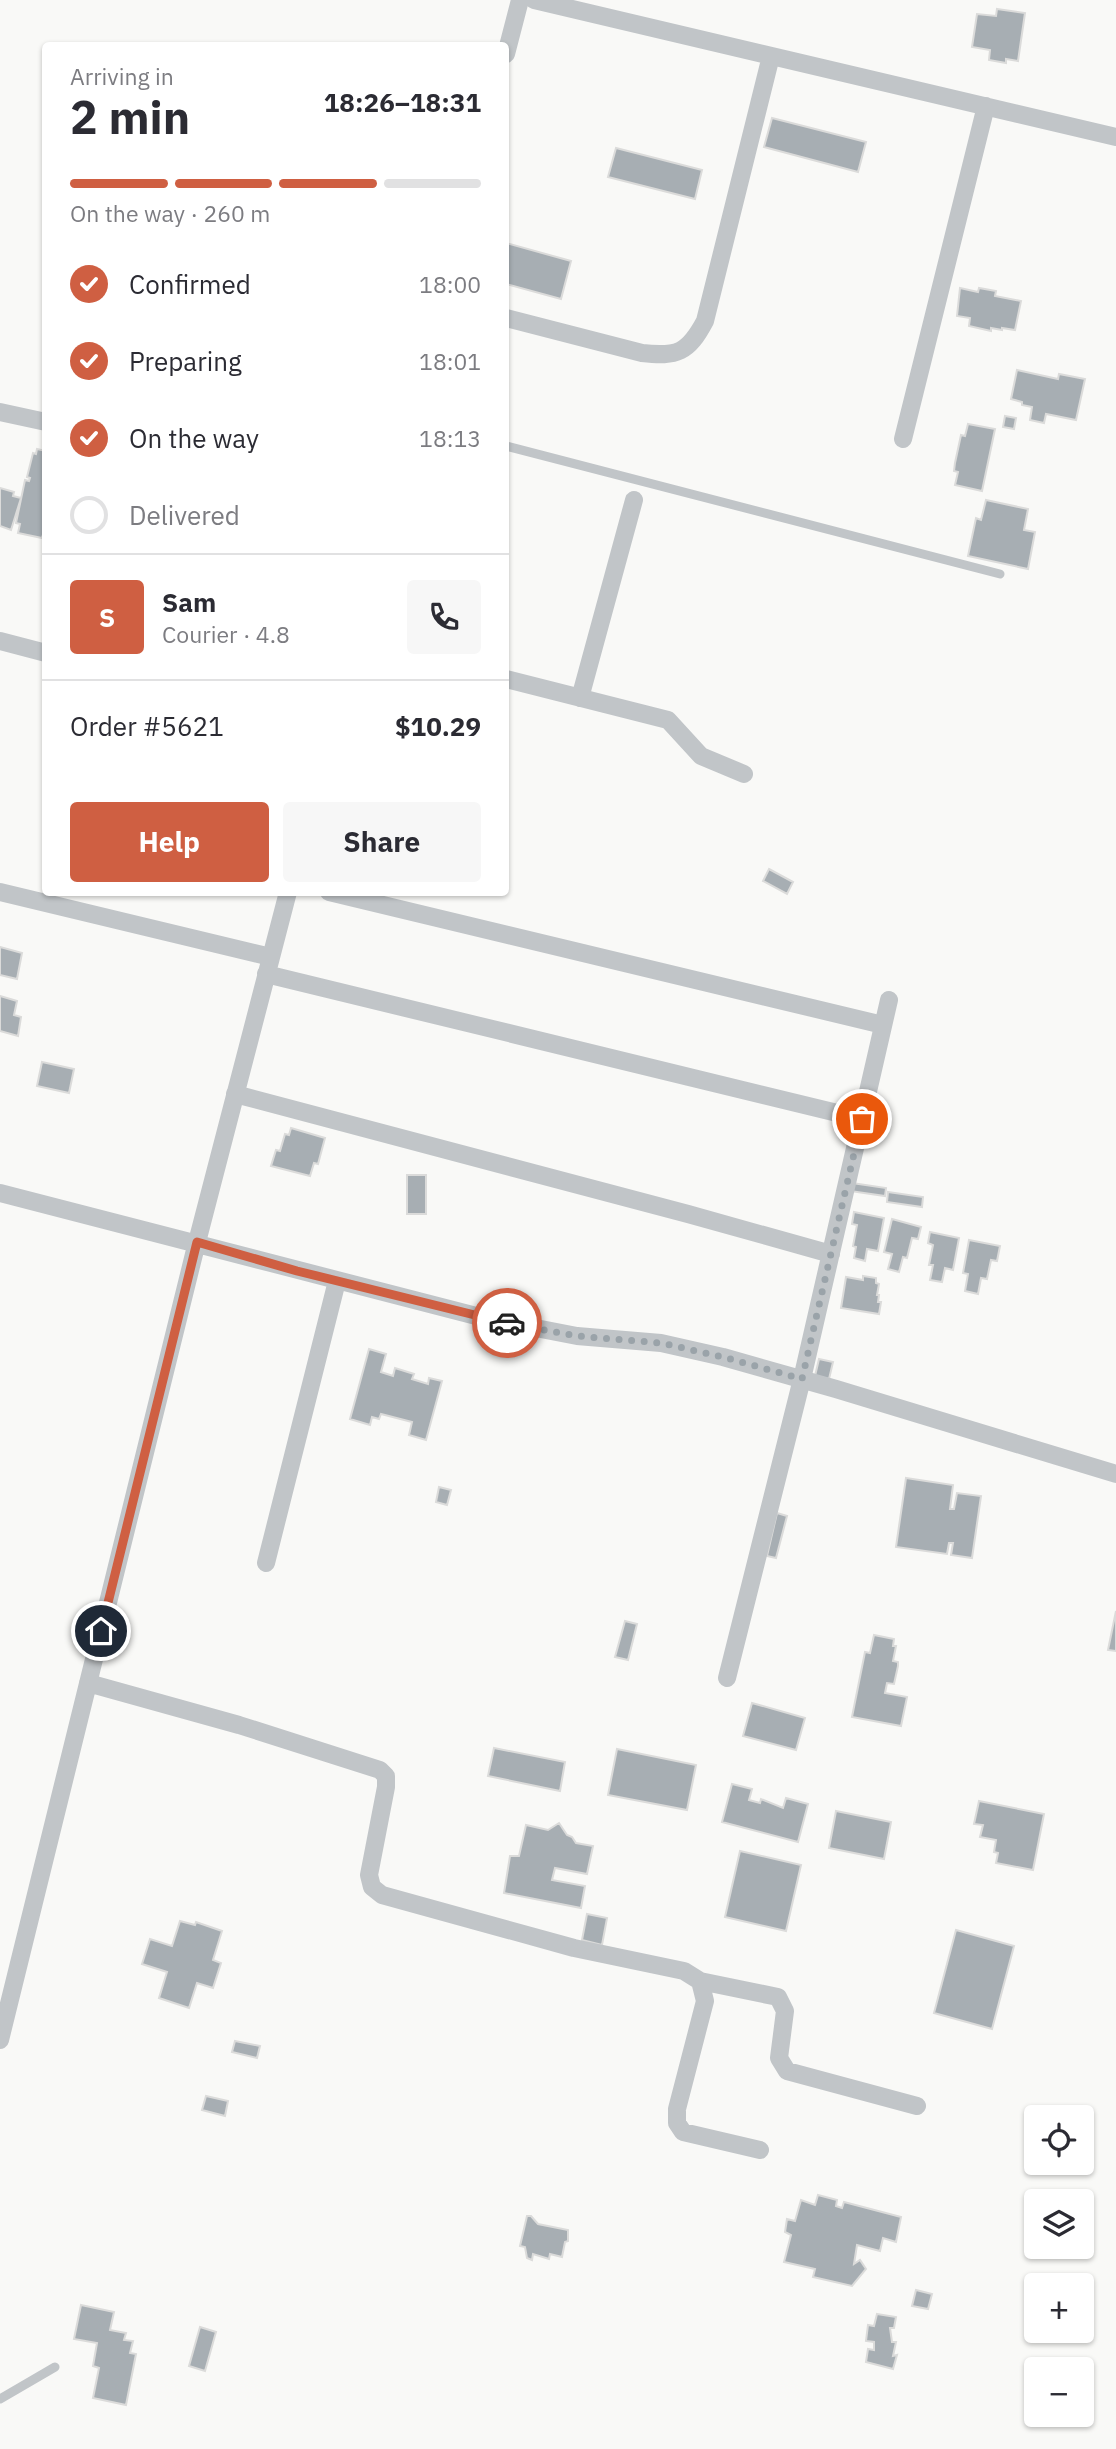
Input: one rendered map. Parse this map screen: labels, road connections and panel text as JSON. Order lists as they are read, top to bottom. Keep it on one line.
{"page":{"heading":["2 min","Arriving in","18:26–18:31"],"panel":["Sam","Courier · 4.8","Order #5621","$10.29"],"bar":"On the way · 260 m","list":[["Confirmed","18:00"],["Preparing","18:01"],["On the way","18:13"],"Delivered"],"round":"S","buttons":["Help","Share"],"map_buttons":["+","−"]}}
